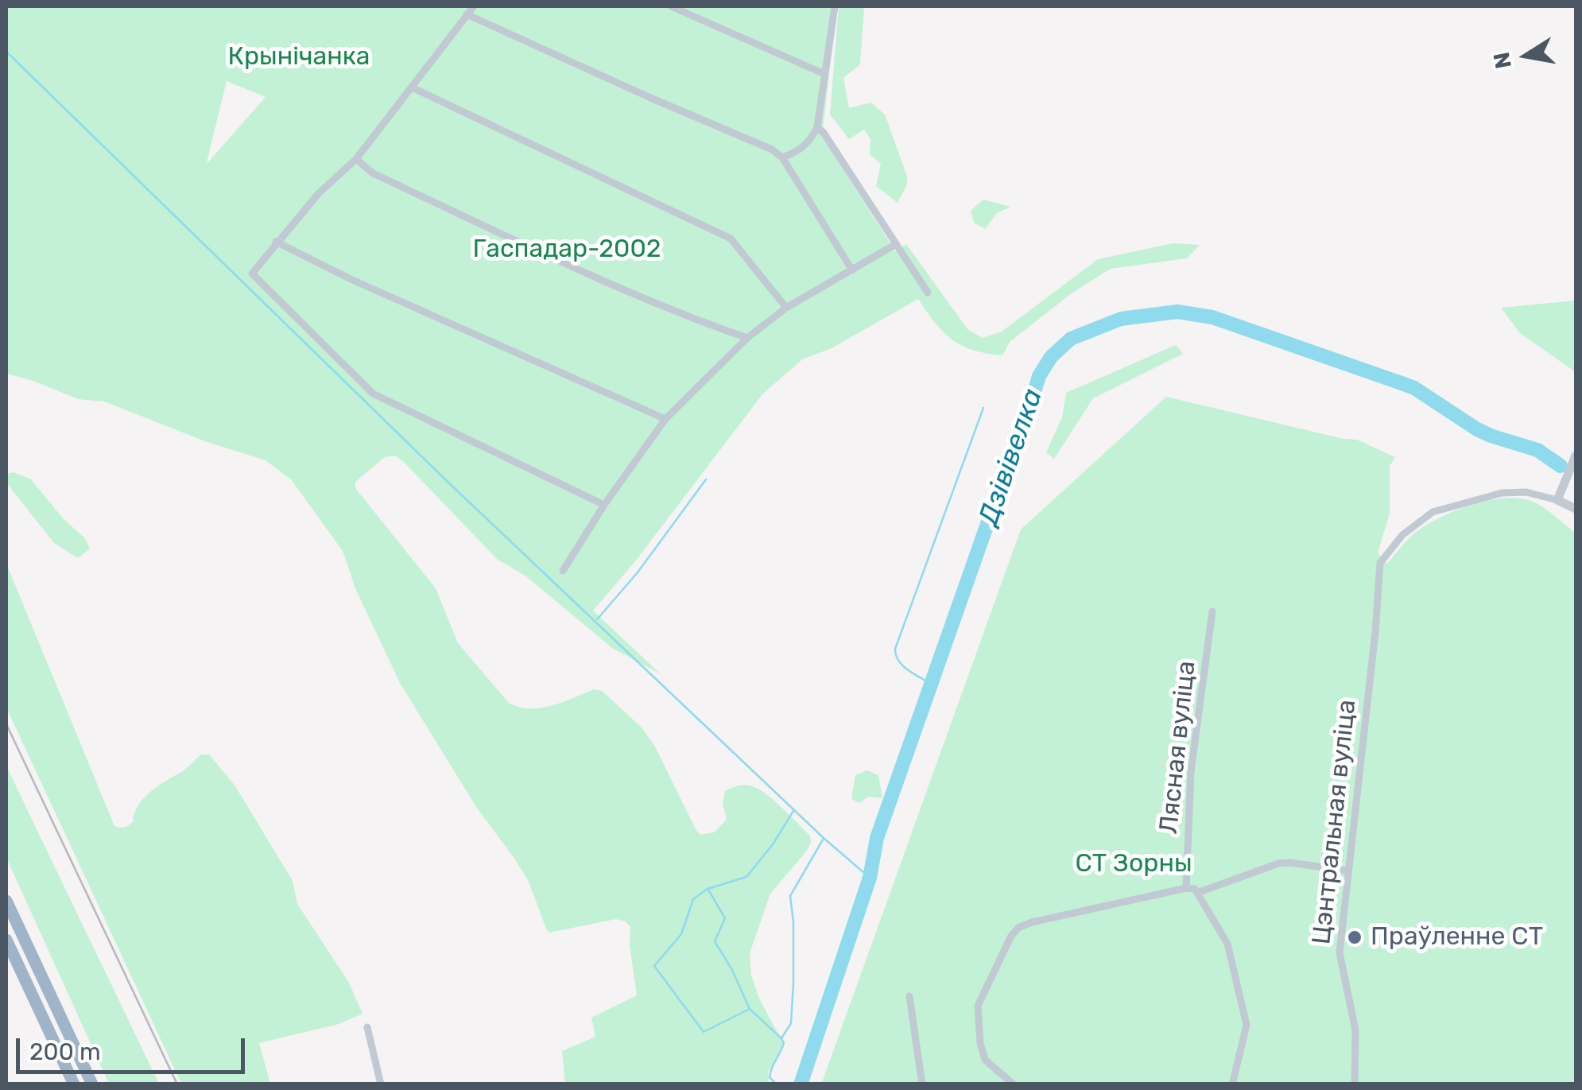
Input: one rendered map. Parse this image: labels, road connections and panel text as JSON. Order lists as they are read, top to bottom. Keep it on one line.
{"streets":{"street":["Лясная вуліца","Цэнтральная вуліца"]},"water":["Дзівівелка"],"parks":["Крынічанка","Гаспадар-2002","СТ Зорны"],"places":["Праўленне СТ"],"scale_bar":"200 m","north":"left"}
